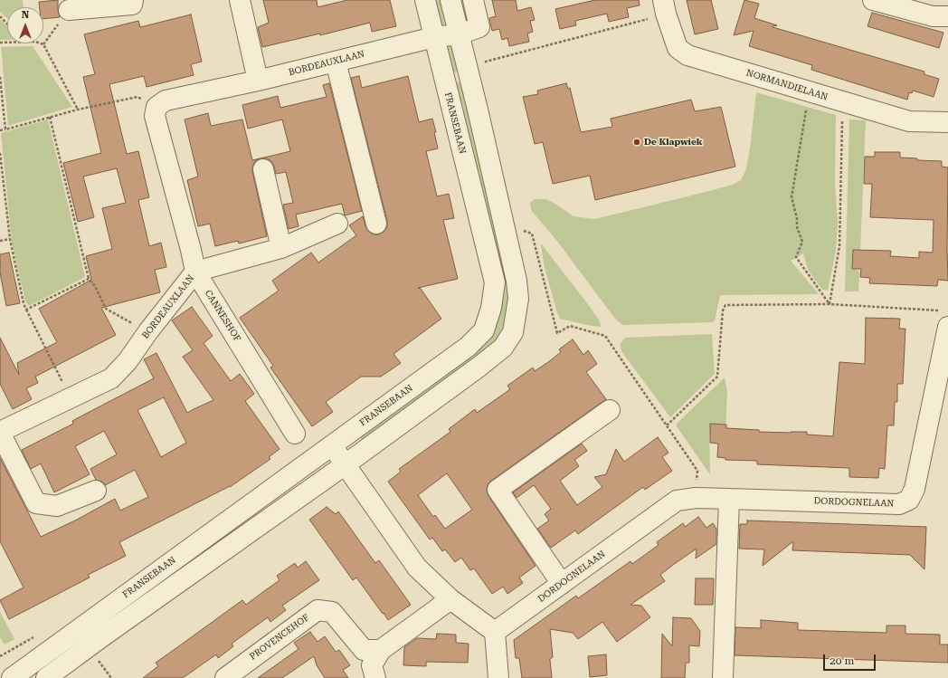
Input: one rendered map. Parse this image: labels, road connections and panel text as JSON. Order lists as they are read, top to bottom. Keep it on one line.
{"streets":{"street":["BORDEAUXLAAN","NORMANDIELAAN","FRANSEBAAN","CANNESHOF","DORDOGNELAAN","PROVENCEHOF"]},"crossings":[["BORDEAUXLAAN","FRANSEBAAN"],["BORDEAUXLAAN","CANNESHOF"]],"places":["De Klapwiek"],"scale_bar":"20 m","north":"top"}
